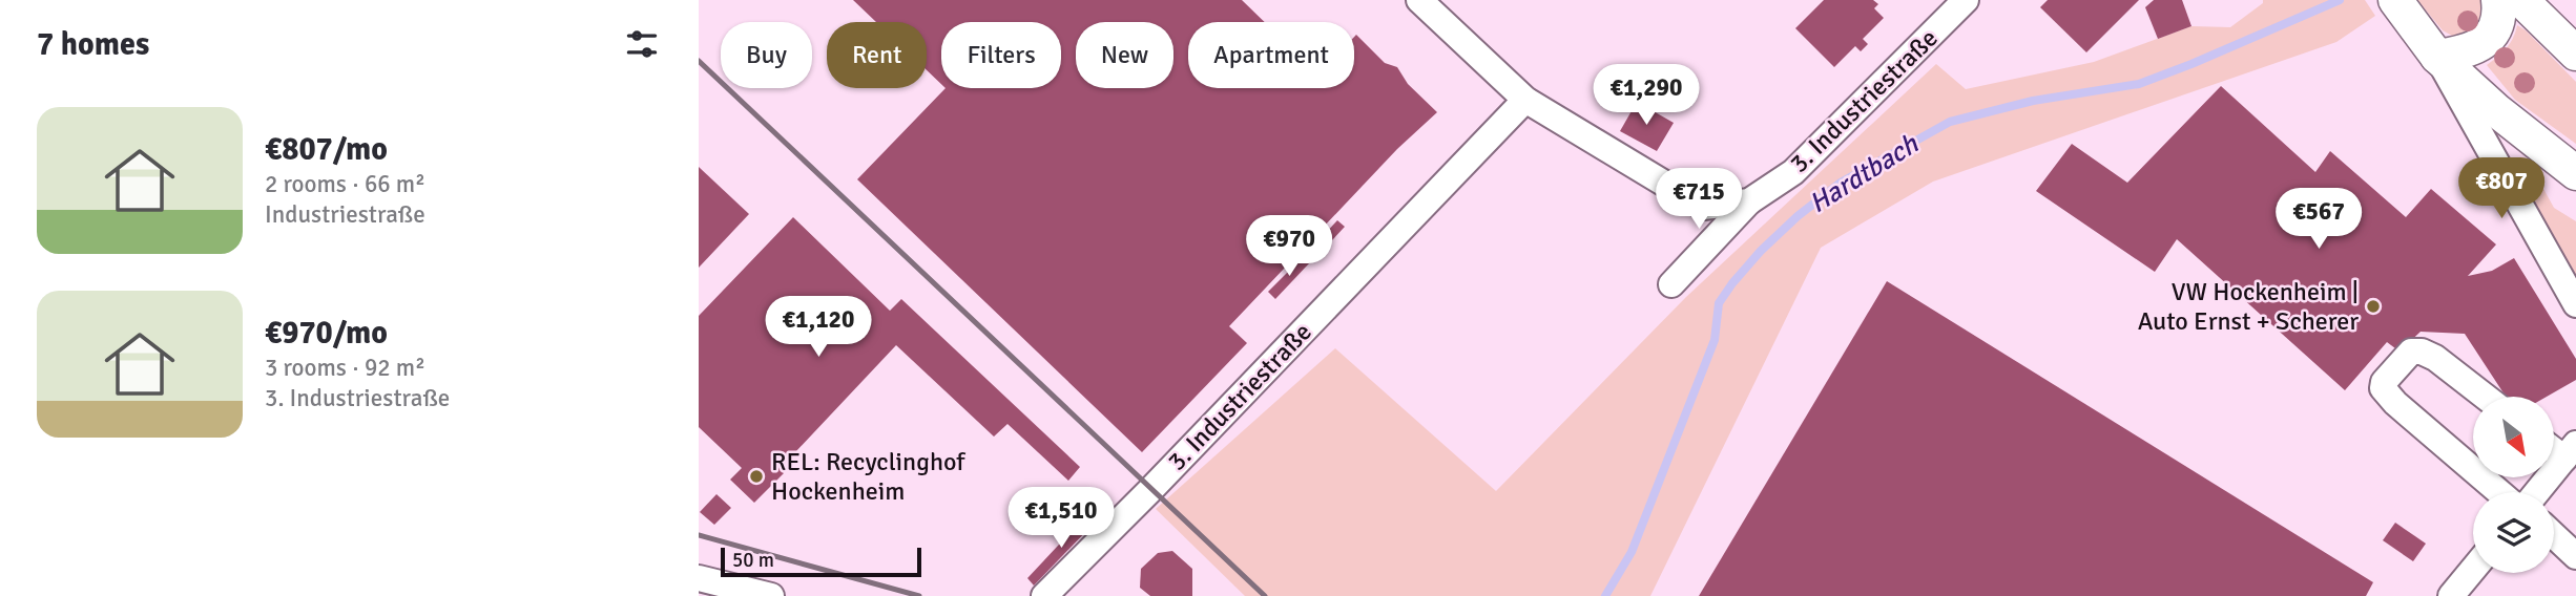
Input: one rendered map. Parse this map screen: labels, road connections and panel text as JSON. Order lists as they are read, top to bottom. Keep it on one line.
{"streets":{"street":["3. Industriestraße"]},"water":["Hardtbach"],"places":["VW Hockenheim | Auto Ernst + Scherer","REL: Recyclinghof Hockenheim"],"scale_bar":"50 m","north":"bottom right","page":{"heading":"7 homes","chip":["Buy","Rent","Filters","New","Apartment"],"price":["€1,290","€807","€715","€567","€970","€1,120","€1,510"],"list":[{"name":"€807/mo","note":"2 rooms · 66 m² · Industriestraße"},{"name":"€970/mo","note":"3 rooms · 92 m² · 3. Industriestraße"}],"scale":"50 m"}}
